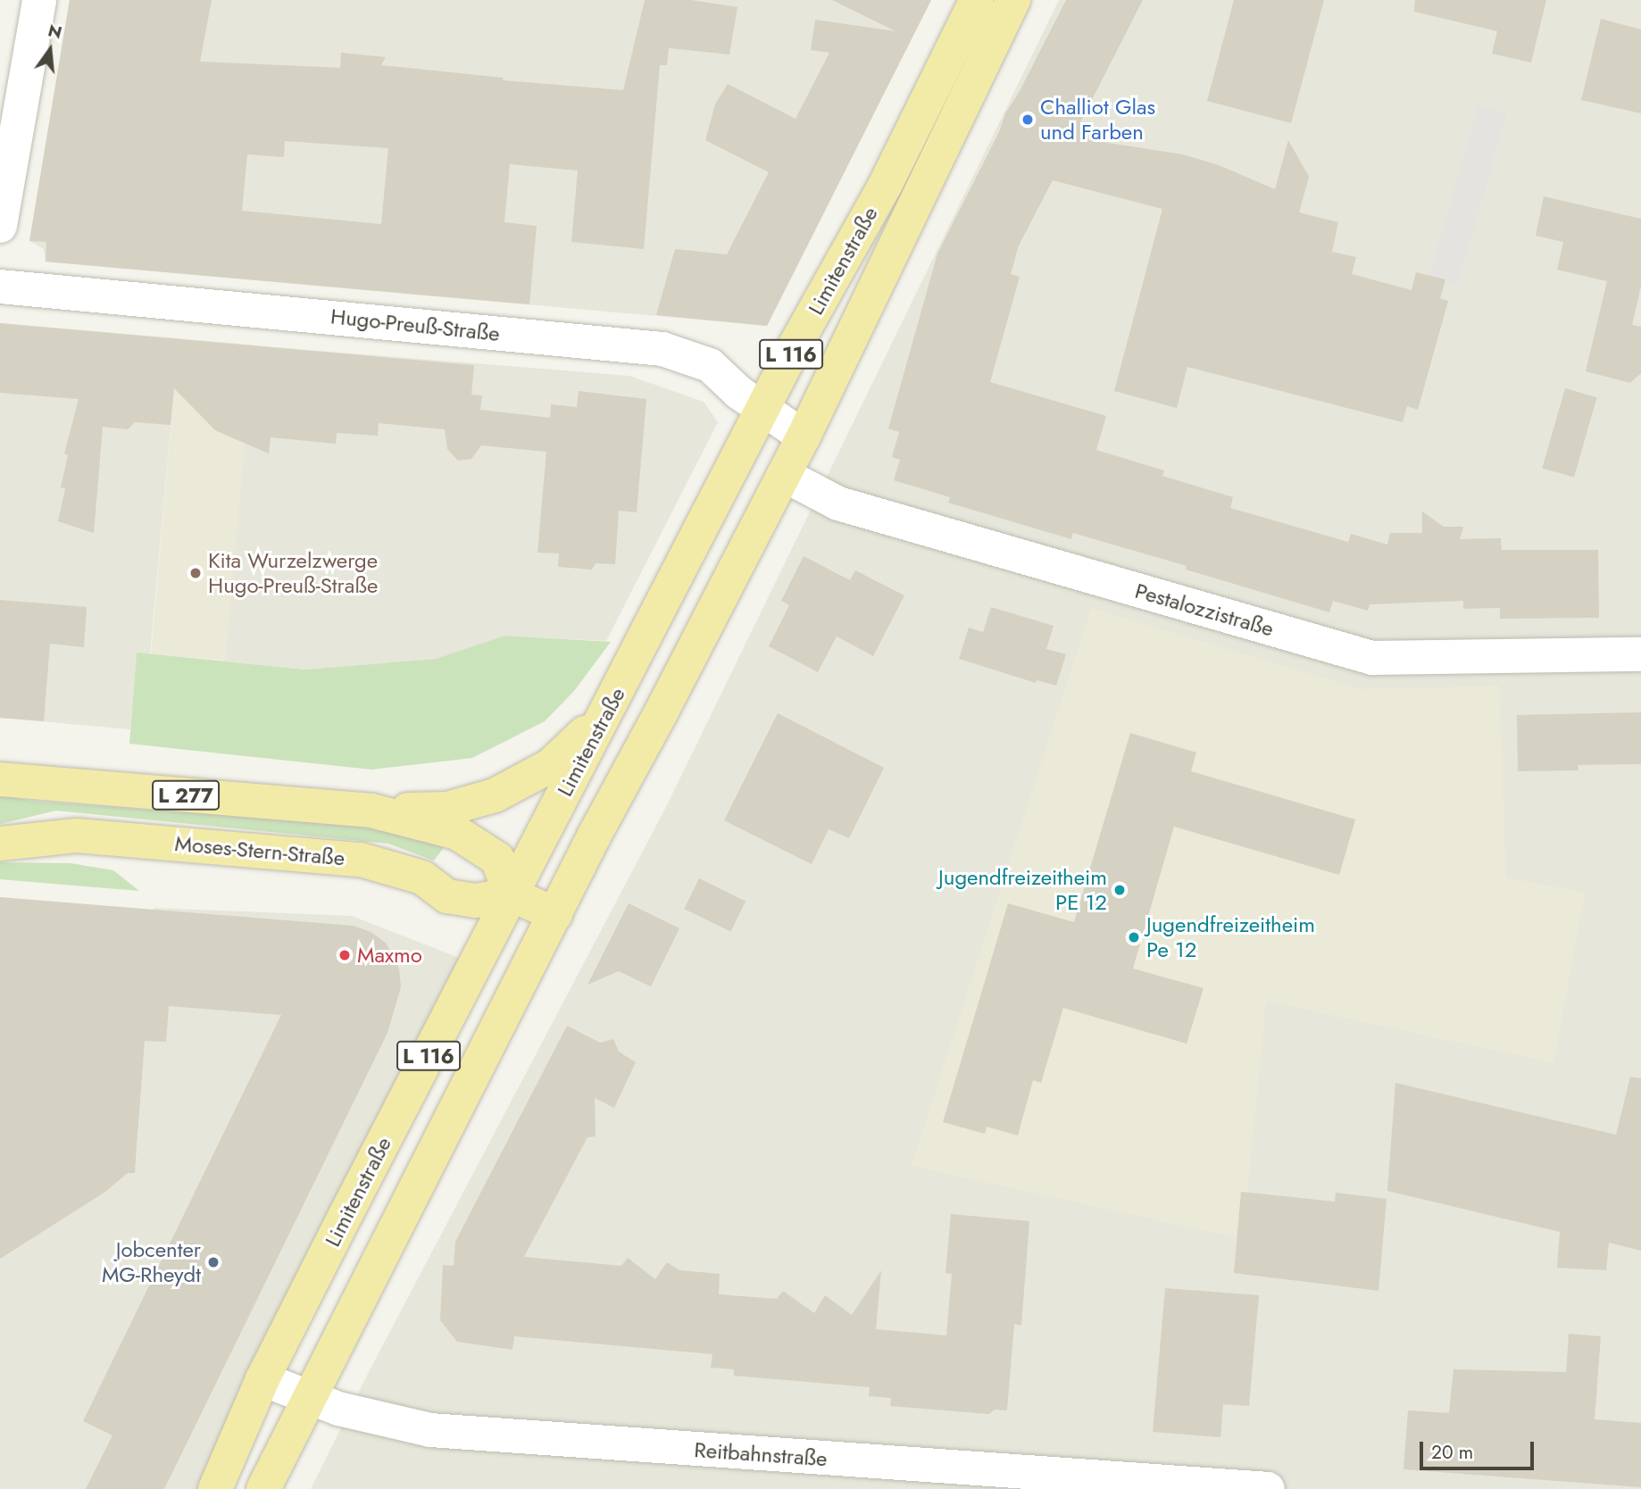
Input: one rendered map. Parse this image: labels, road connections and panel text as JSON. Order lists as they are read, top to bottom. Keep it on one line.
{"streets":{"main road":["Limitenstraße","L 116","L 277","Moses-Stern-Straße"],"street":["Hugo-Preuß-Straße","Pestalozzistraße","Reitbahnstraße"]},"crossings":[["Limitenstraße","Hugo-Preuß-Straße"],["Limitenstraße","L 116"],["Limitenstraße","Pestalozzistraße"],["Limitenstraße","L 277"],["Limitenstraße","Moses-Stern-Straße"],["Limitenstraße","Reitbahnstraße"],["L 116","L 277"],["L 277","Moses-Stern-Straße"]],"places":["Challiot Glas und Farben","Kita Wurzelzwerge Hugo-Preuß-Straße","Jugendfreizeitheim PE 12","Jugendfreizeitheim Pe 12","Maxmo","Jobcenter MG-Rheydt"],"scale_bar":"20 m","north":"top"}
